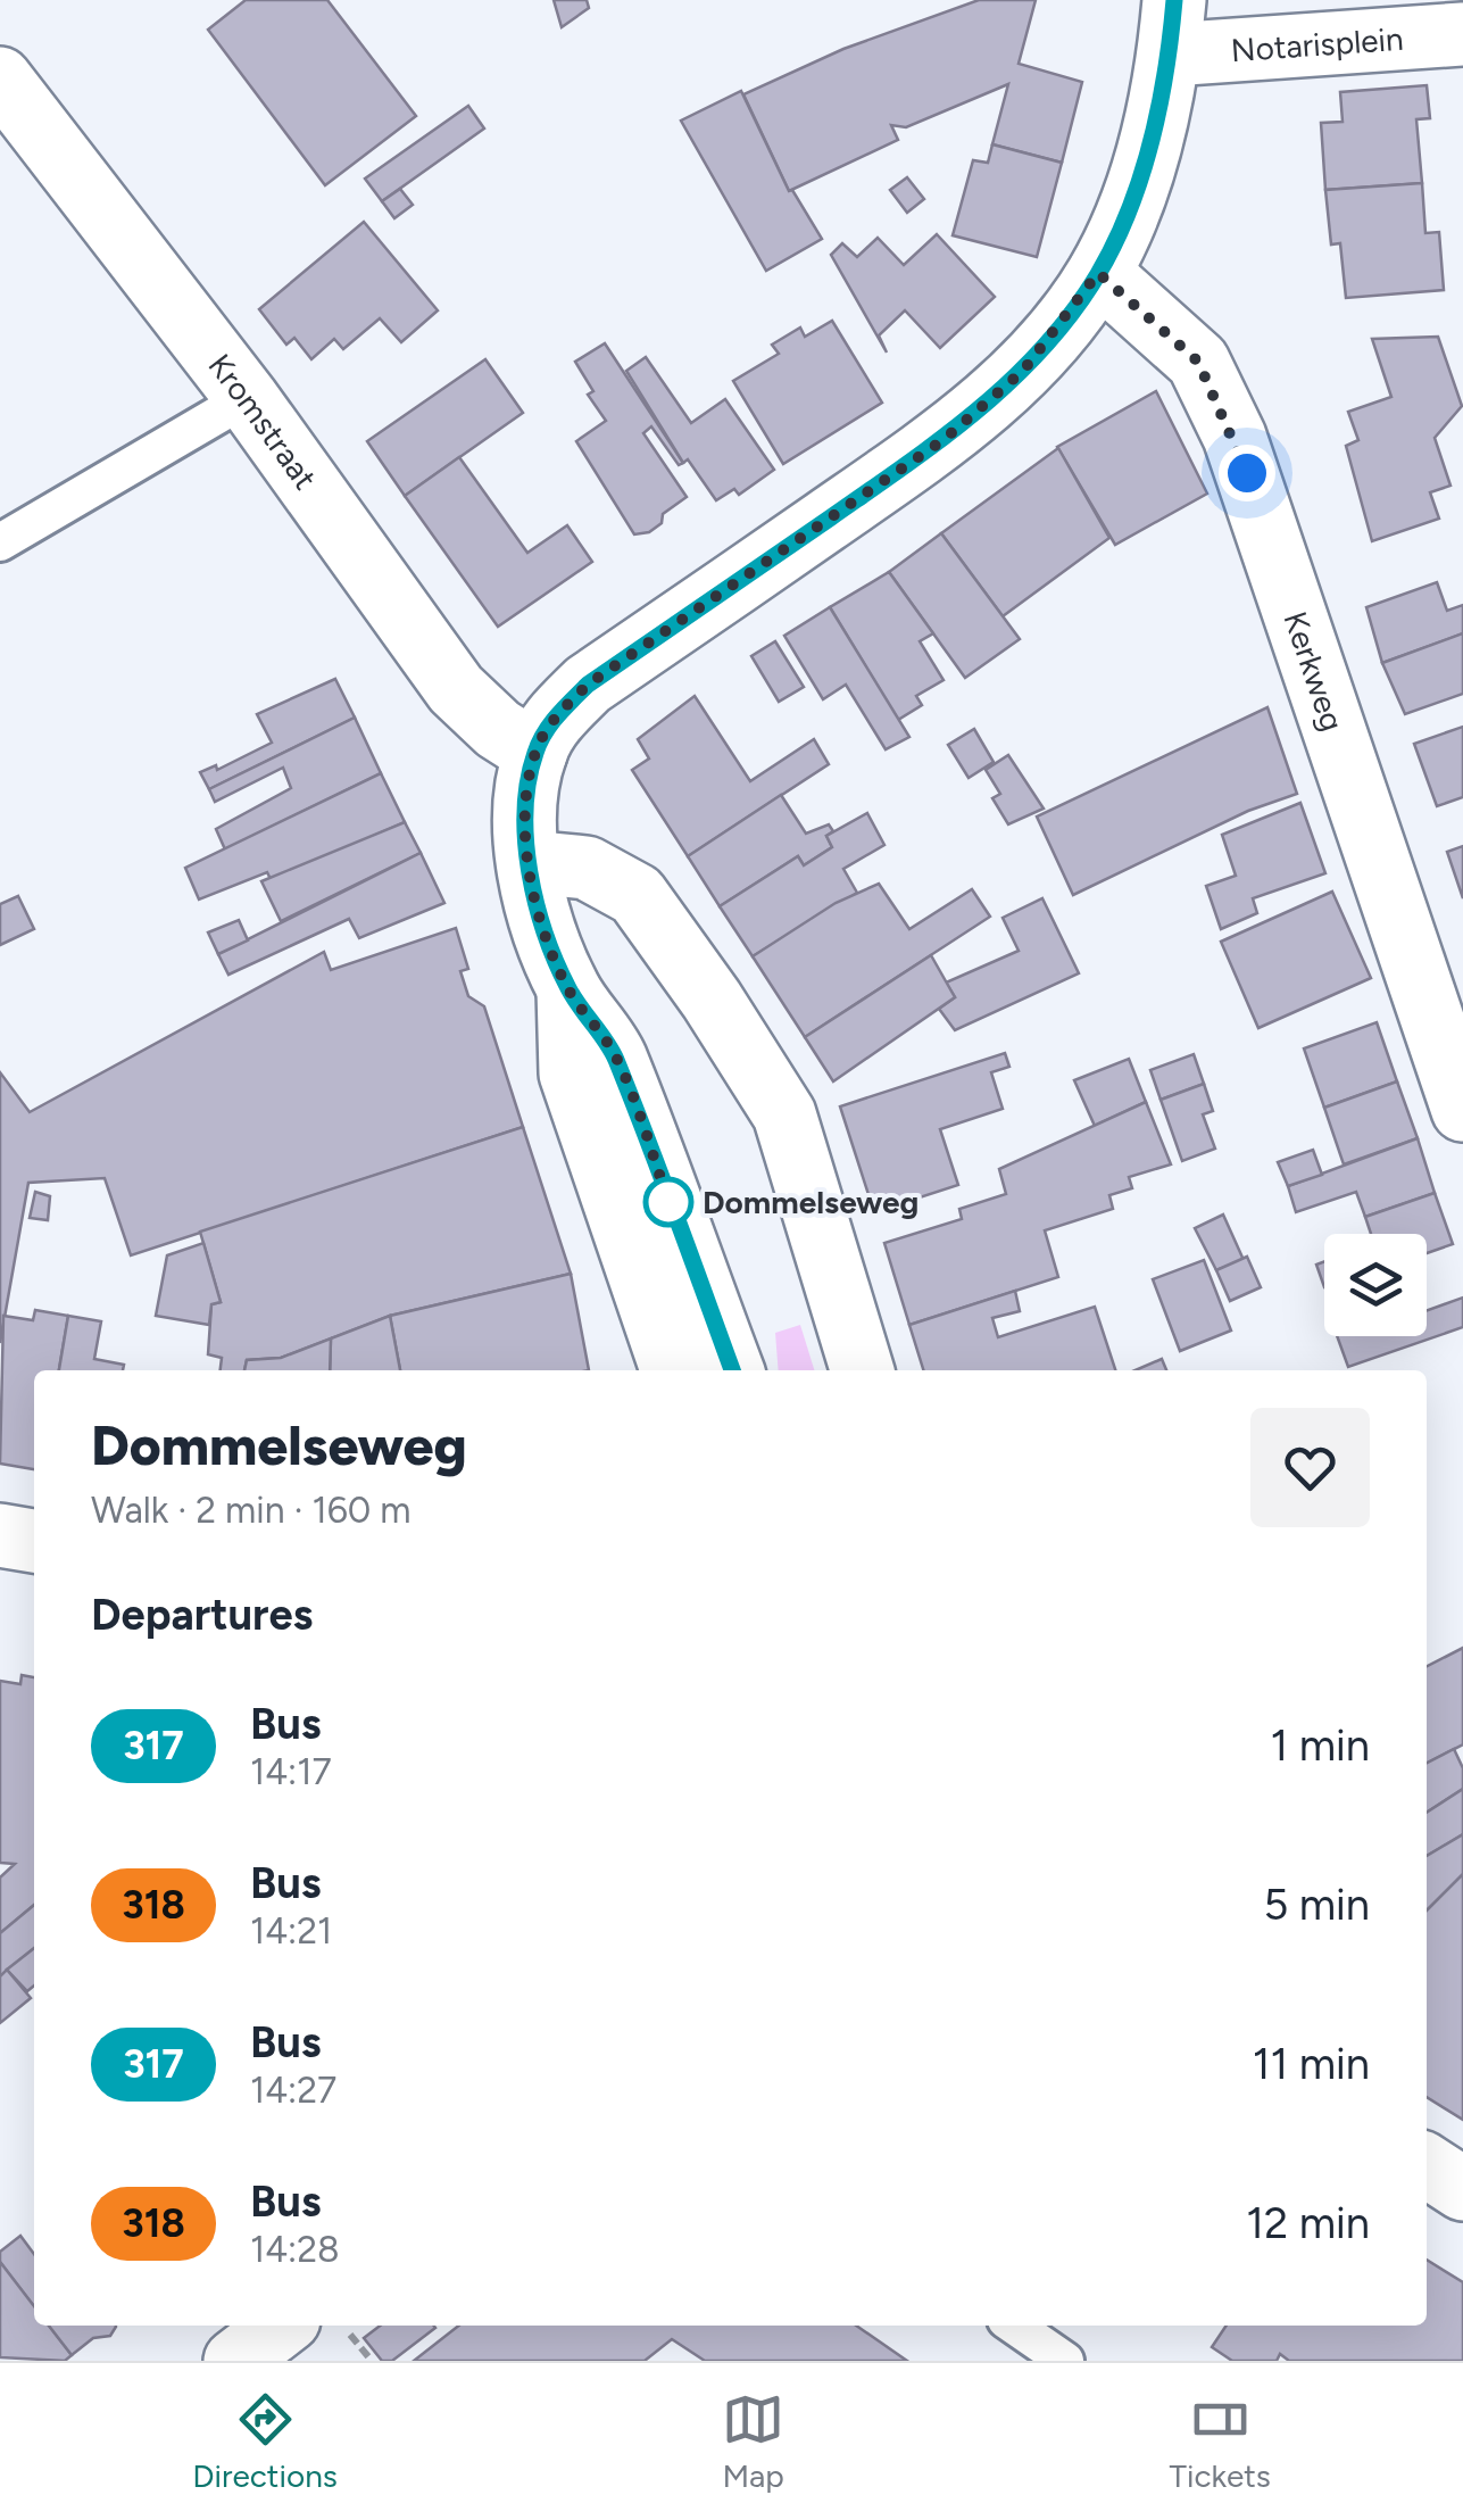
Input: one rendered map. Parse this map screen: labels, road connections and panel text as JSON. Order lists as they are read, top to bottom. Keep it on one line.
{"streets":{"street":["Notarisplein","Kromstraat","Kerkweg"]},"places":["Dommelseweg"],"lines":["bus line 317"],"page":{"heading":[["Dommelseweg","Walk · 2 min · 160 m"],"Departures"],"list":[{"mark":"317","name":"Bus","note":"14:17","value":"1 min"},{"mark":"318","name":"Bus","note":"14:21","value":"5 min"},{"mark":"317","name":"Bus","note":"14:27","value":"11 min"},{"mark":"318","name":"Bus","note":"14:28","value":"12 min"}],"tabs":["Directions","Map","Tickets"]}}
